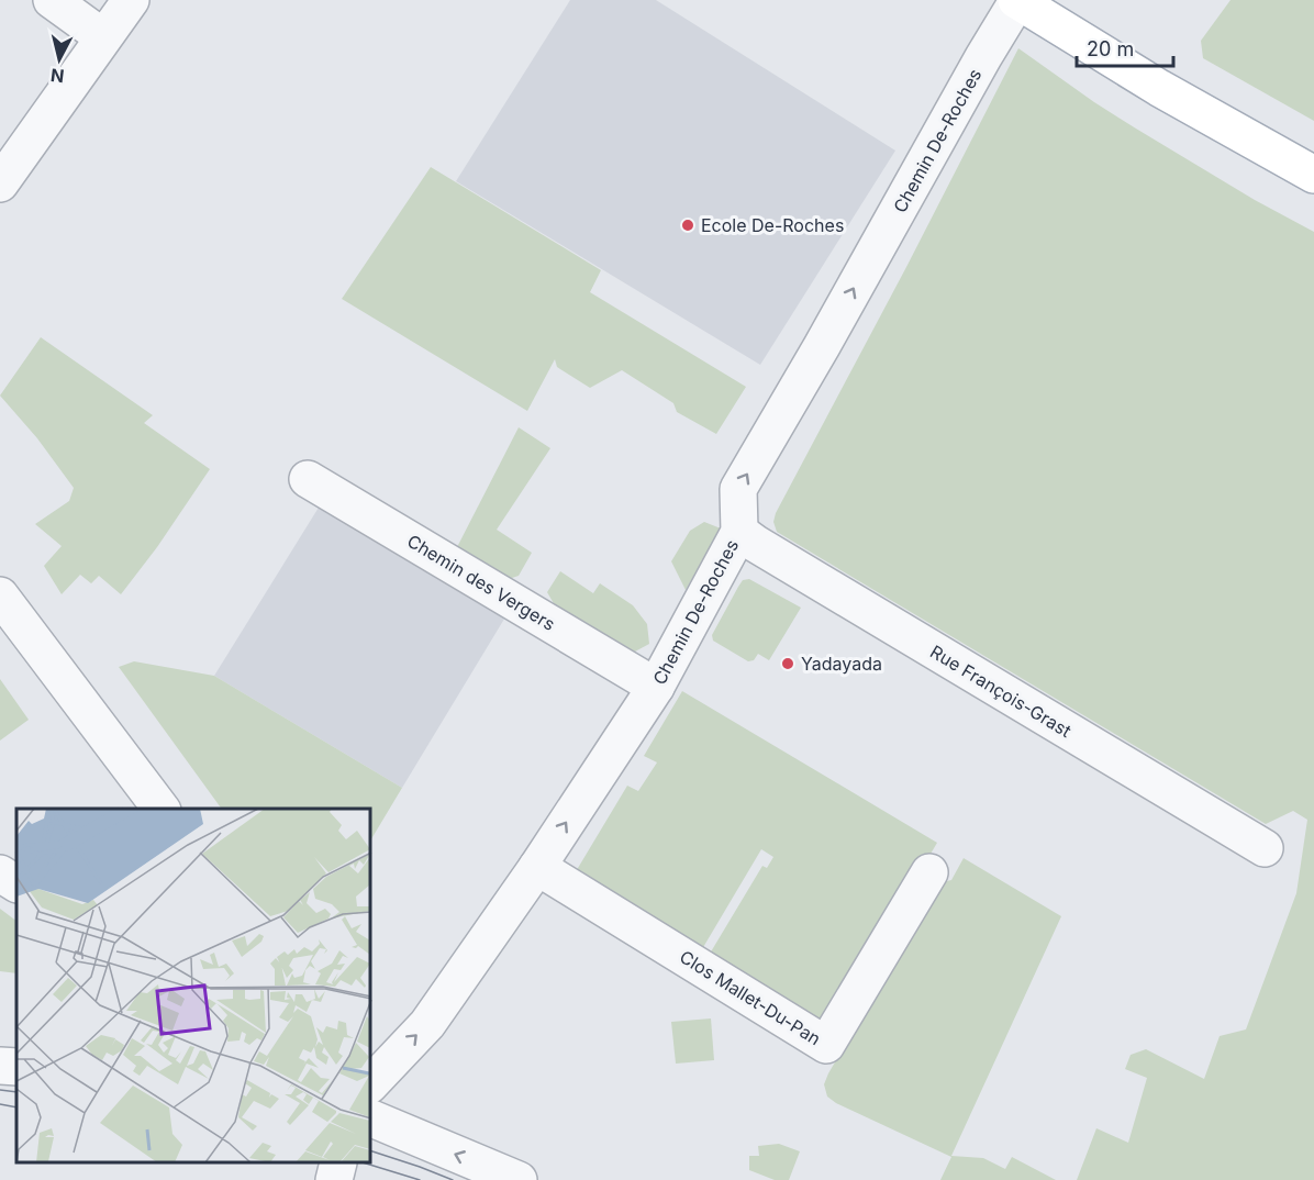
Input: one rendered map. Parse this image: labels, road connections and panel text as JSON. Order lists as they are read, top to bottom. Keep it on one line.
{"streets":{"street":["Chemin De-Roches","Chemin des Vergers","Rue François-Grast","Clos Mallet-Du-Pan"]},"crossings":[["Chemin De-Roches","Chemin des Vergers"],["Chemin De-Roches","Rue François-Grast"],["Chemin De-Roches","Clos Mallet-Du-Pan"]],"one_way":["Chemin De-Roches"],"places":["Ecole De-Roches","Yadayada"],"scale_bar":"20 m","north":"bottom"}
